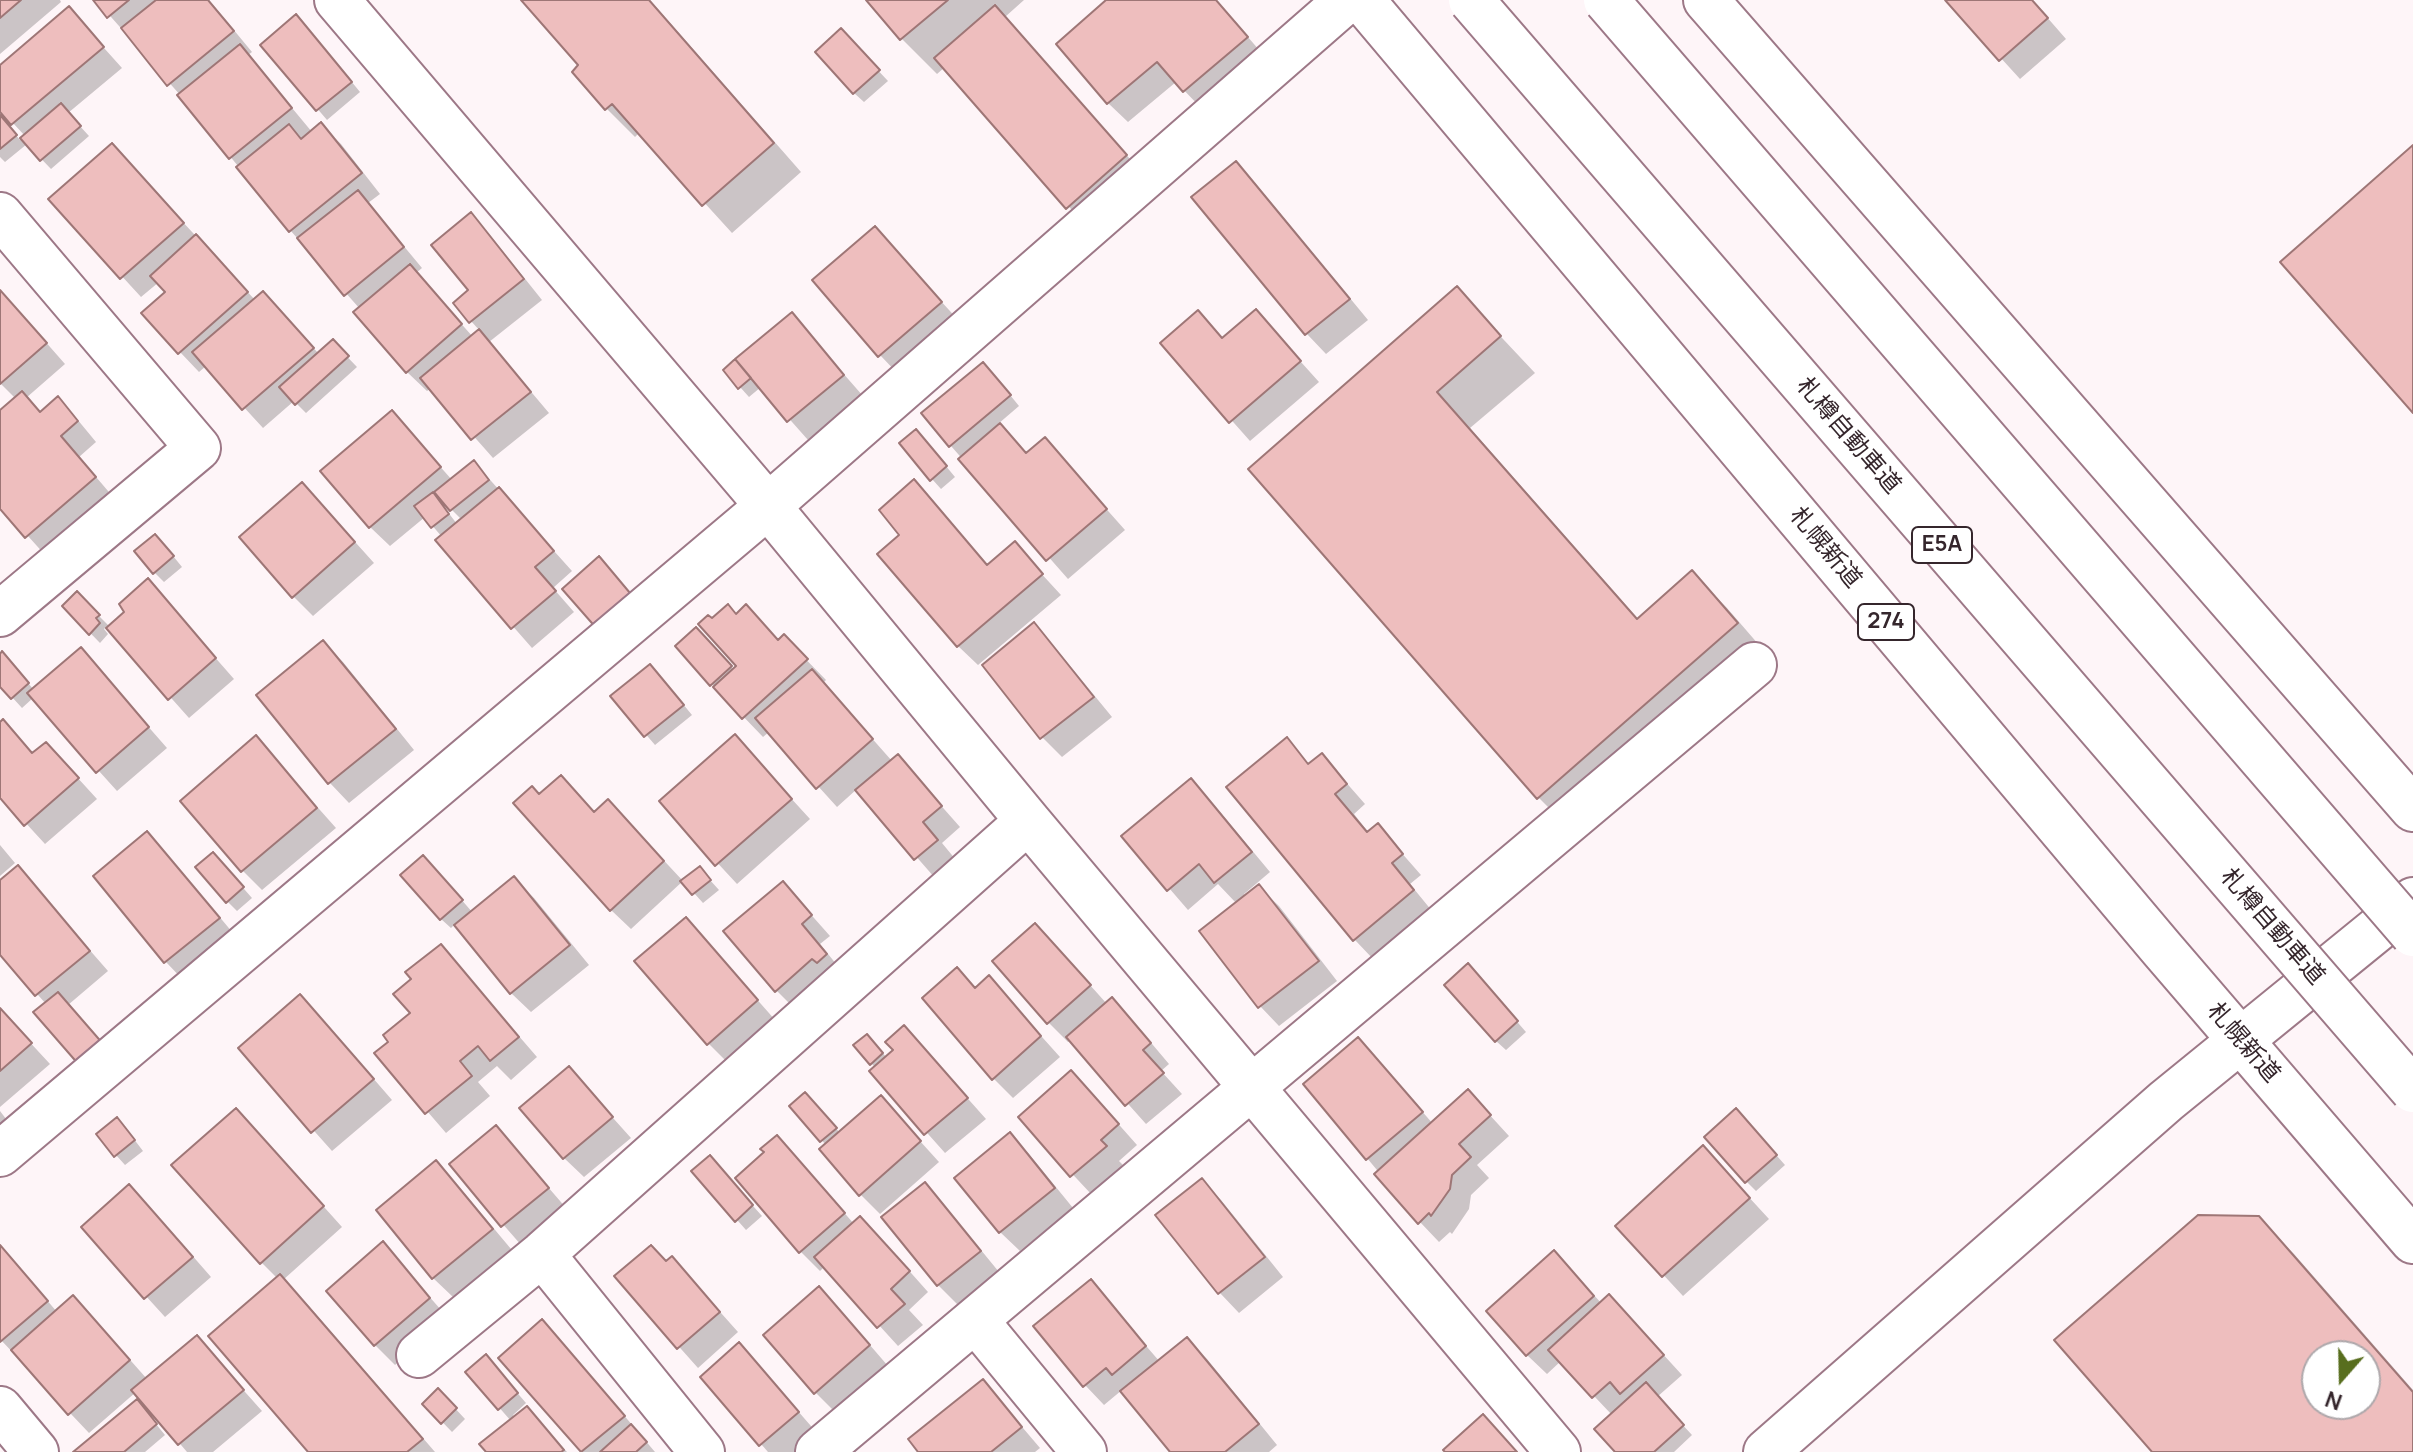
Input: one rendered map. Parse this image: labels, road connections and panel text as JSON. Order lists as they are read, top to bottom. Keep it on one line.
{"streets":{"main road":["札樽自動車道","E5A","札幌新道","274"]},"north":"bottom"}
